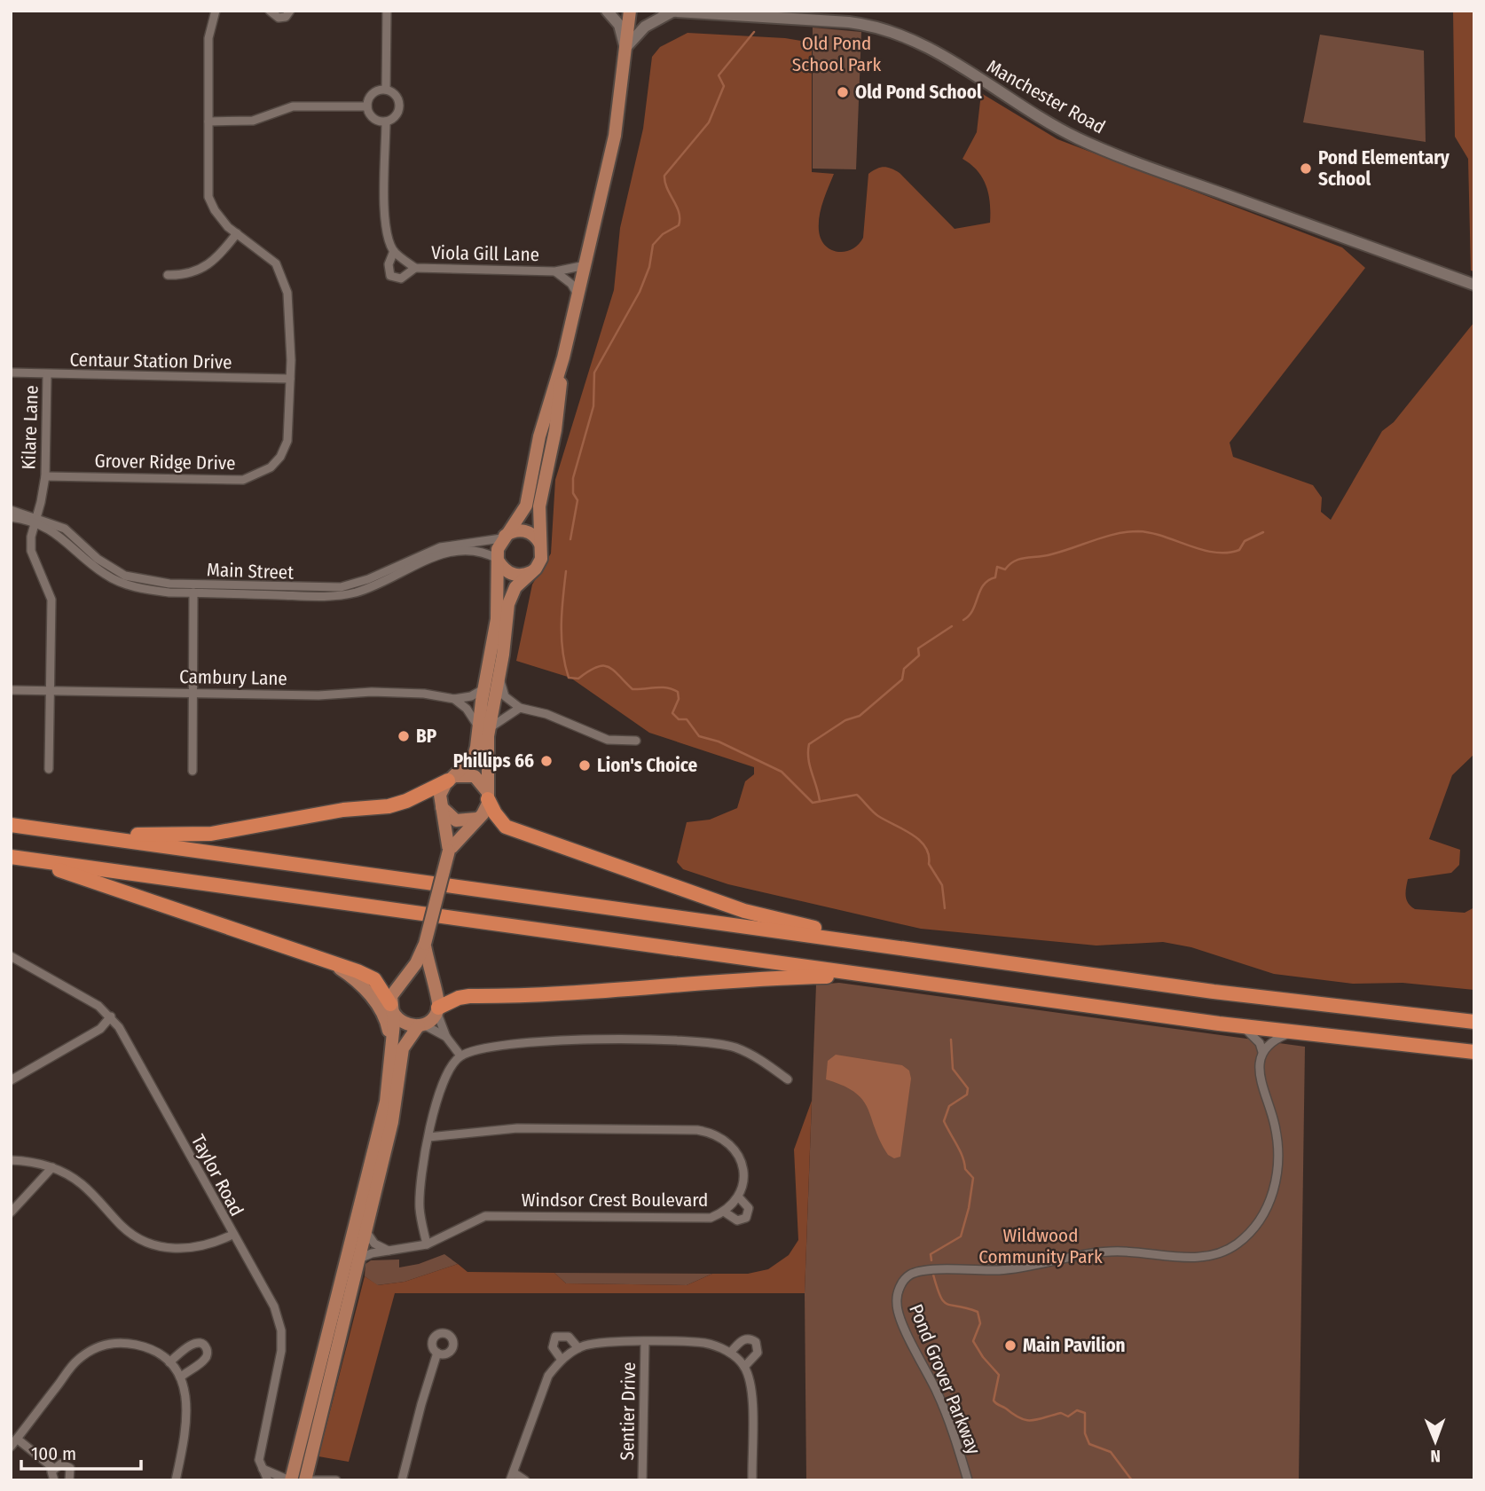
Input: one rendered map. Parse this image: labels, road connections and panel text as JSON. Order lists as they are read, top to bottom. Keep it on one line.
{"streets":{"street":["Manchester Road","Viola Gill Lane","Centaur Station Drive","Kilare Lane","Grover Ridge Drive","Main Street","Cambury Lane","Taylor Road","Windsor Crest Boulevard","Pond Grover Parkway","Sentier Drive"]},"crossings":[["Centaur Station Drive","Kilare Lane"],["Centaur Station Drive","Grover Ridge Drive"],["Kilare Lane","Grover Ridge Drive"],["Kilare Lane","Main Street"],["Kilare Lane","Cambury Lane"]],"parks":["Old Pond School Park","Wildwood Community Park"],"places":["Old Pond School","Pond Elementary School","BP","Phillips 66","Lion's Choice","Main Pavilion"],"scale_bar":"100 m","north":"bottom"}
